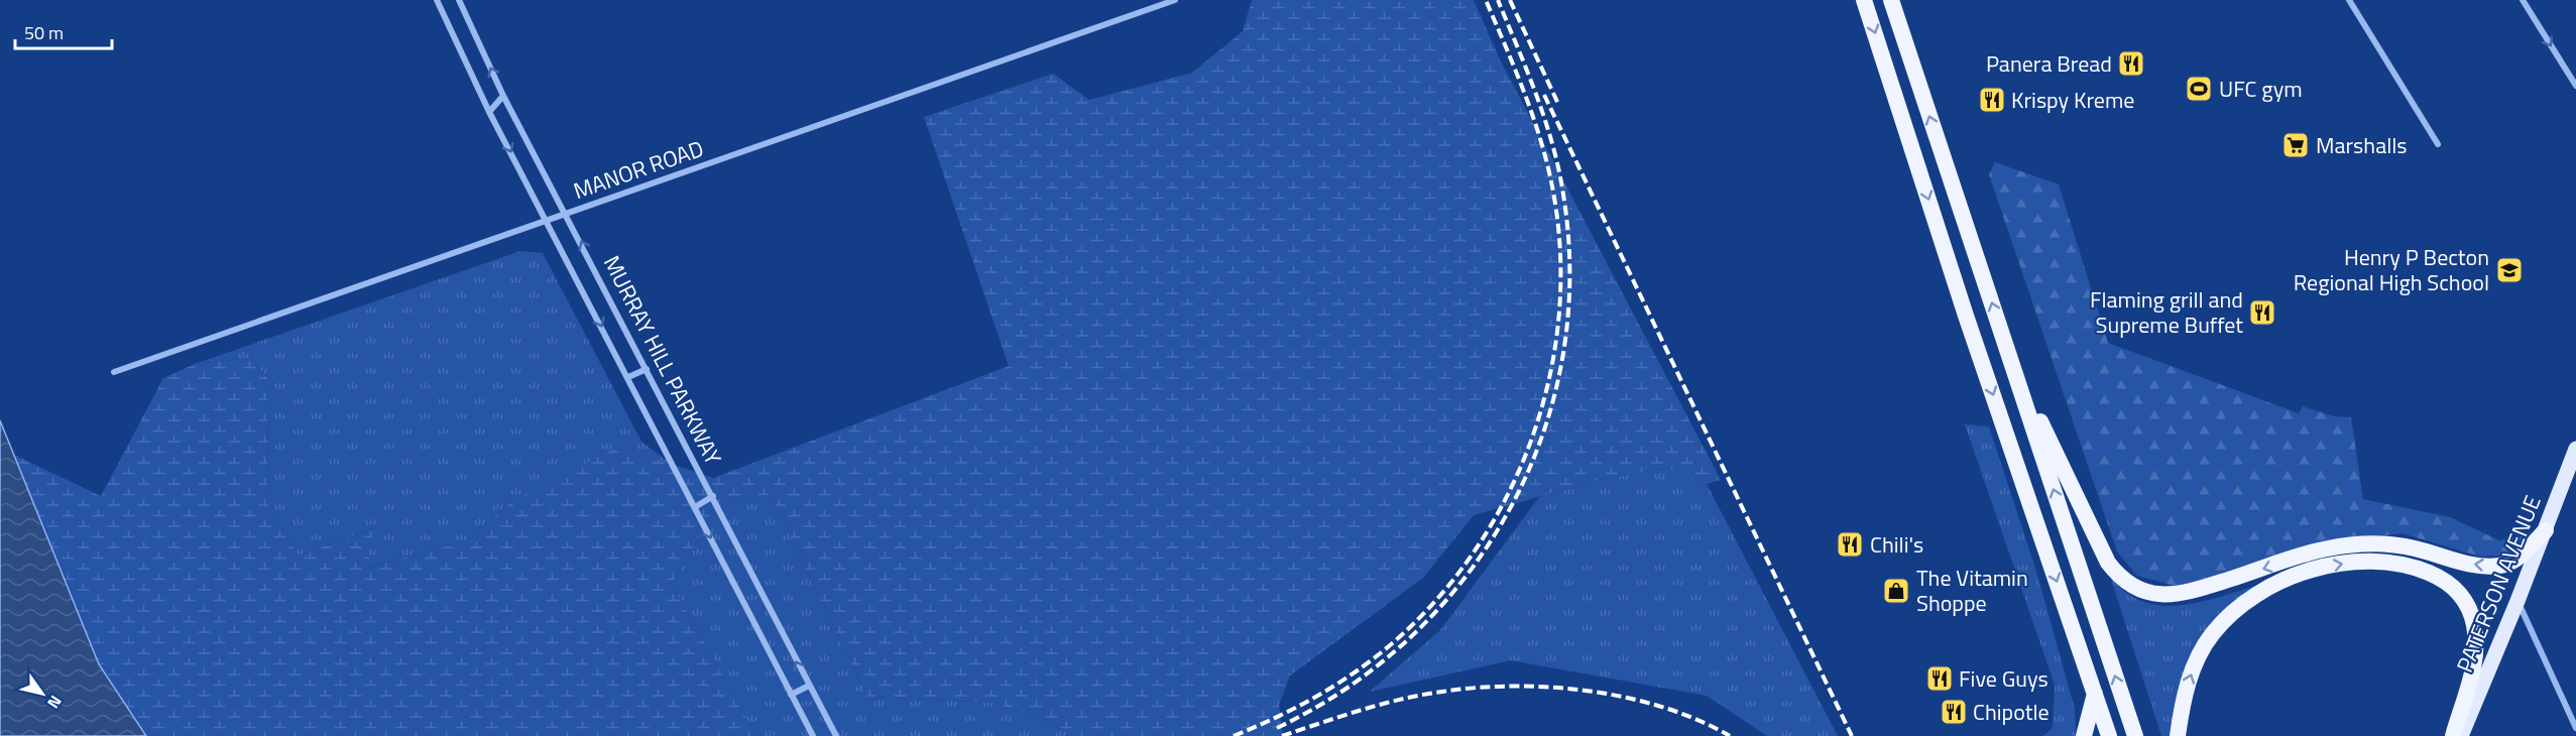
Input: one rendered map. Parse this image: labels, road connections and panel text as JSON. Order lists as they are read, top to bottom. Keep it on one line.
{"streets":{"main road":["PATERSON AVENUE"],"street":["MANOR ROAD","MURRAY HILL PARKWAY"]},"crossings":[["MANOR ROAD","MURRAY HILL PARKWAY"]],"places":{"restaurant":["Panera Bread","Krispy Kreme","Flaming grill and Supreme Buffet","Chili's","Five Guys","Chipotle"],"sports":["UFC gym"],"supermarket":["Marshalls"],"school or university":["Henry P Becton Regional High School"],"shop":["The Vitamin Shoppe"]},"scale_bar":"50 m","north":"bottom right"}
